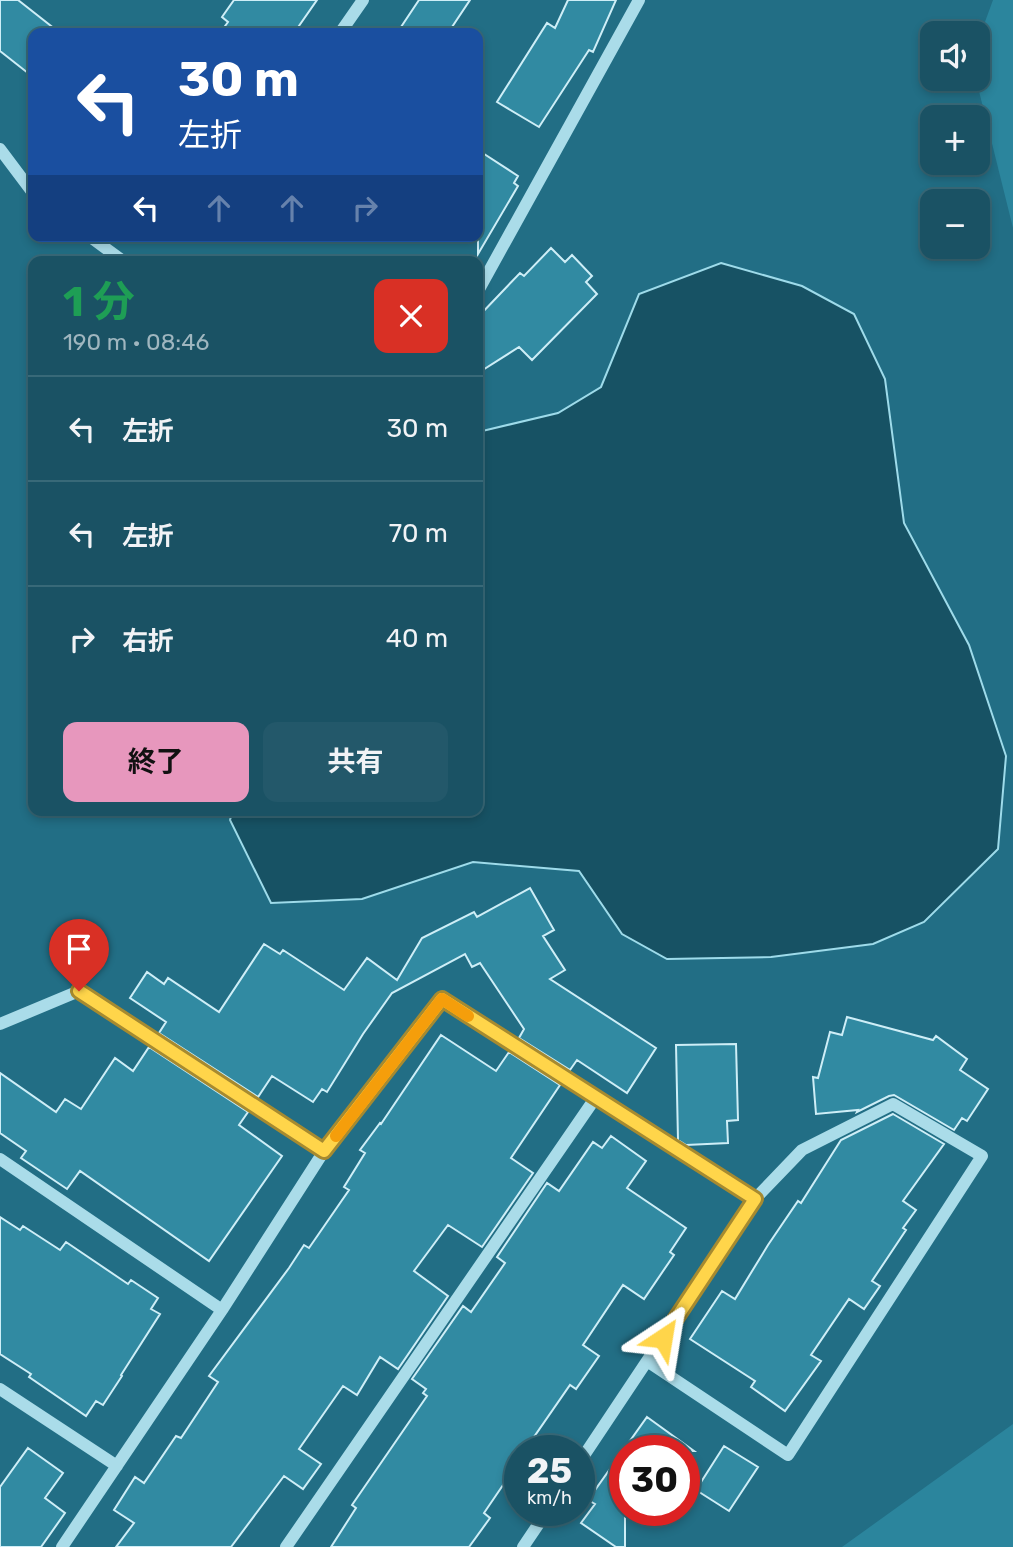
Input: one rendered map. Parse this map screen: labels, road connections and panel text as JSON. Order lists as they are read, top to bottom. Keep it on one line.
{"page":{"map_buttons":["+","−"],"turn":["30 m","左折"],"heading":["1 分","190 m · 08:46"],"list":[{"name":"左折","value":"30 m"},{"name":"左折","value":"70 m"},{"name":"右折","value":"40 m"}],"buttons":["終了","共有"],"speed":"25 km/h","limit":"30"}}
